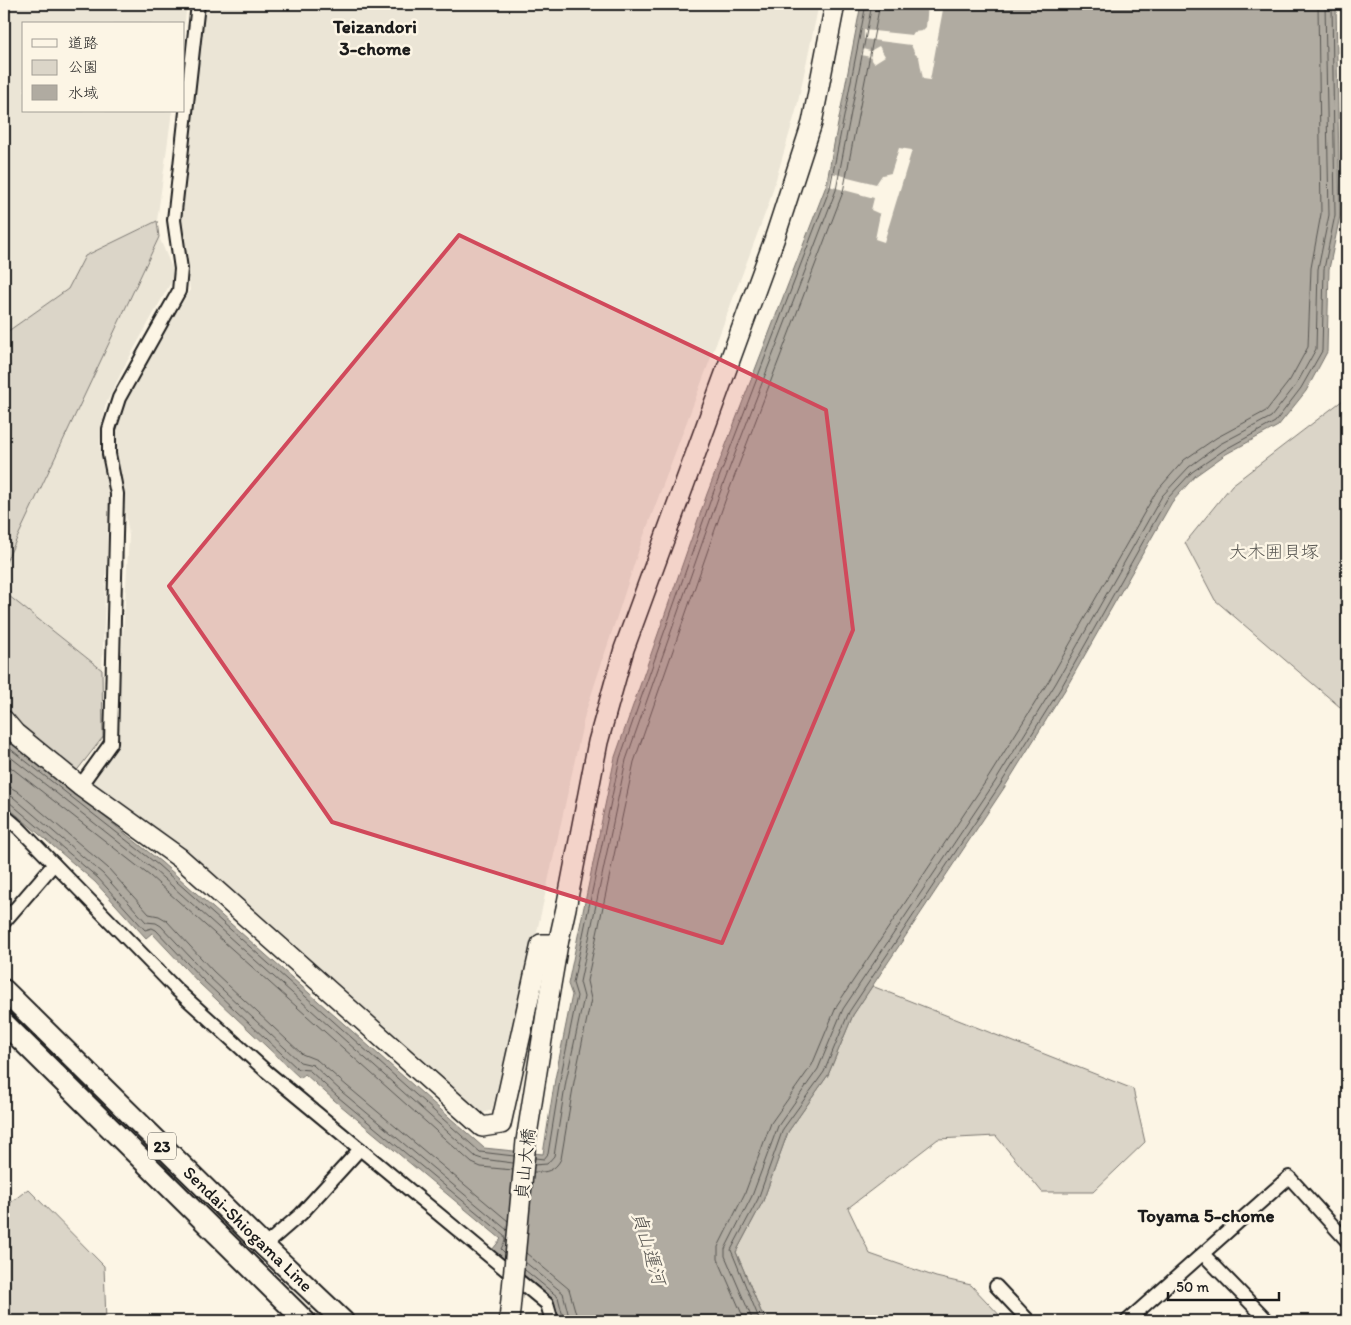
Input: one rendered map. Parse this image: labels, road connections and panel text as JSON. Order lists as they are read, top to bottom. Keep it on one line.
{"streets":{"main road":["23","Sendai-Shiogama Line"],"street":["貞山大橋"]},"districts":["Teizandori 3-chome","Toyama 5-chome"],"water":["貞山運河"],"parks":["大木囲貝塚"],"legend":["道路","公園","水域"],"scale_bar":"50 m"}
